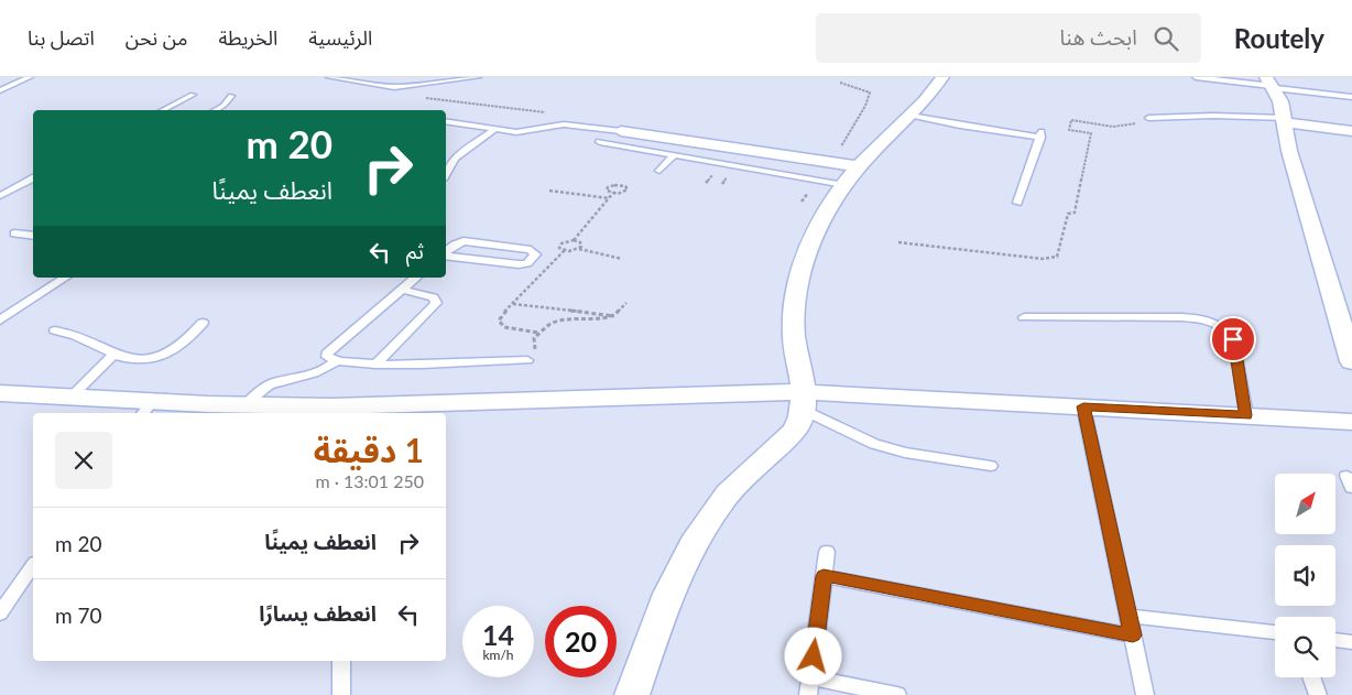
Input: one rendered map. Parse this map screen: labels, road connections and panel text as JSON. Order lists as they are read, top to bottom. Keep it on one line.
{"north":"top right","page":{"header":"Routely","search":"ابحث هنا","nav":["الرئيسية","الخريطة","من نحن","اتصل بنا"],"turn":["20 m","انعطف يمينًا"],"then":"ثم","heading":["1 دقيقة","250 m · 13:01"],"list":[{"name":"انعطف يمينًا","value":"20 m"},{"name":"انعطف يسارًا","value":"70 m"}],"speed":"14 km/h","limit":"20"}}
